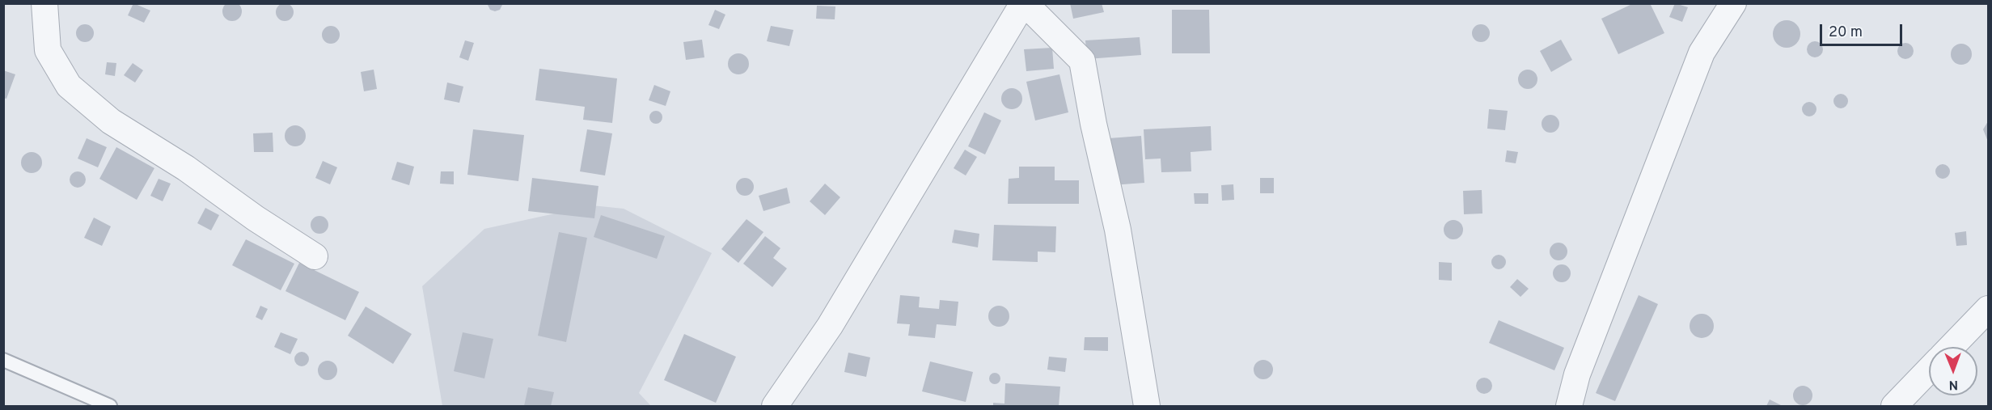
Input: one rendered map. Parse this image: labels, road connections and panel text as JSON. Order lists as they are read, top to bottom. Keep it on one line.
{"scale_bar":"20 m","north":"bottom"}
